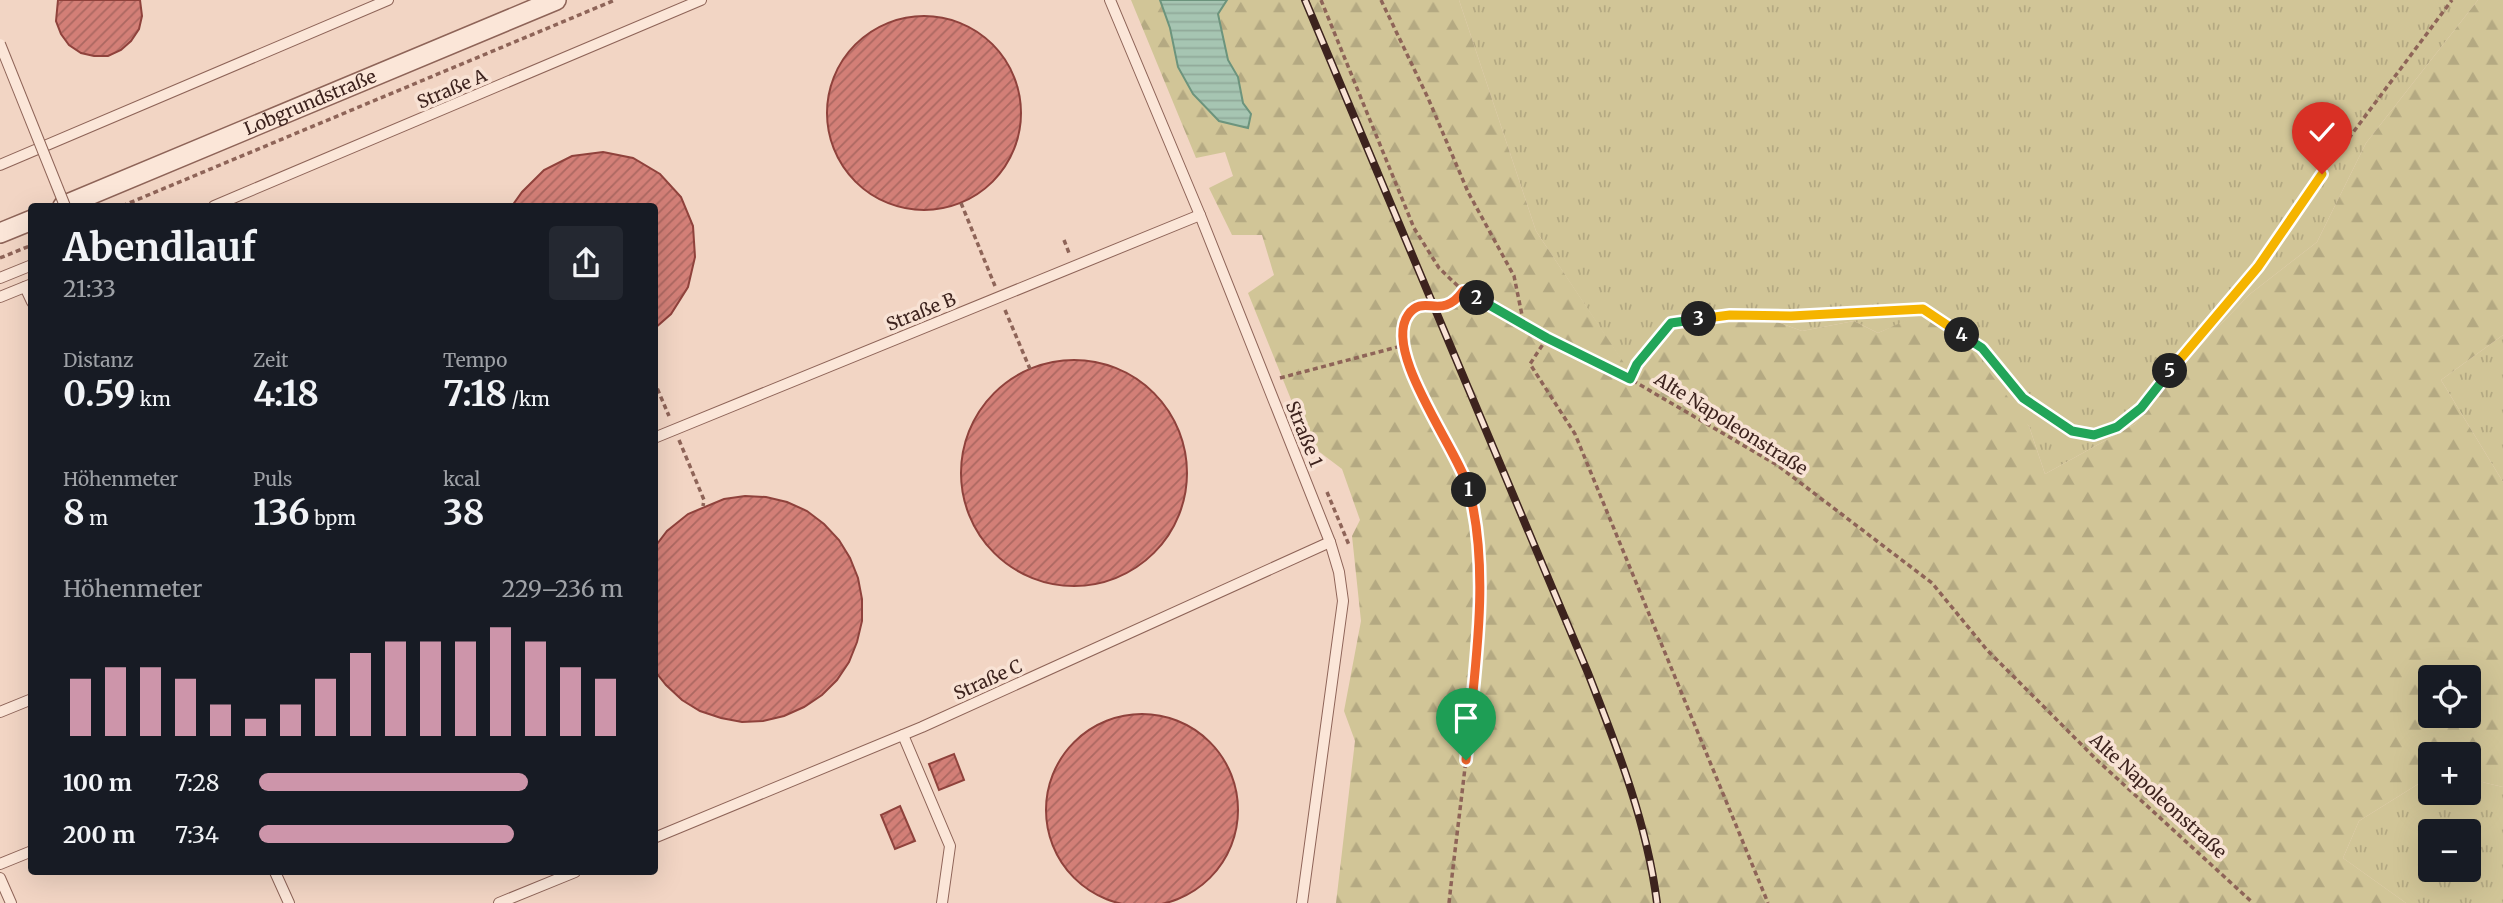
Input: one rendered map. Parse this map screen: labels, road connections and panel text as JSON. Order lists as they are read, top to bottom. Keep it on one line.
{"streets":{"street":["Lobgrundstraße"],"lane":["Straße A","Straße B","Straße 1","Straße C"],"path":["Alte Napoleonstraße"]},"crossings":[["Straße B","Straße 1"],["Straße 1","Straße C"]],"page":{"heading":["Abendlauf","21:33"],"pins":["2","3","4","5","1"],"stats":[["Distanz","0.59 km"],["Zeit","4:18"],["Tempo","7:18 /km"],["Höhenmeter","8 m"],["Puls","136 bpm"],["kcal","38"]],"chart":["Höhenmeter","229–236 m"],"map_buttons":["+","−"],"list":[{"name":"100 m","note":"7:28"},{"name":"200 m","note":"7:34"}]}}
